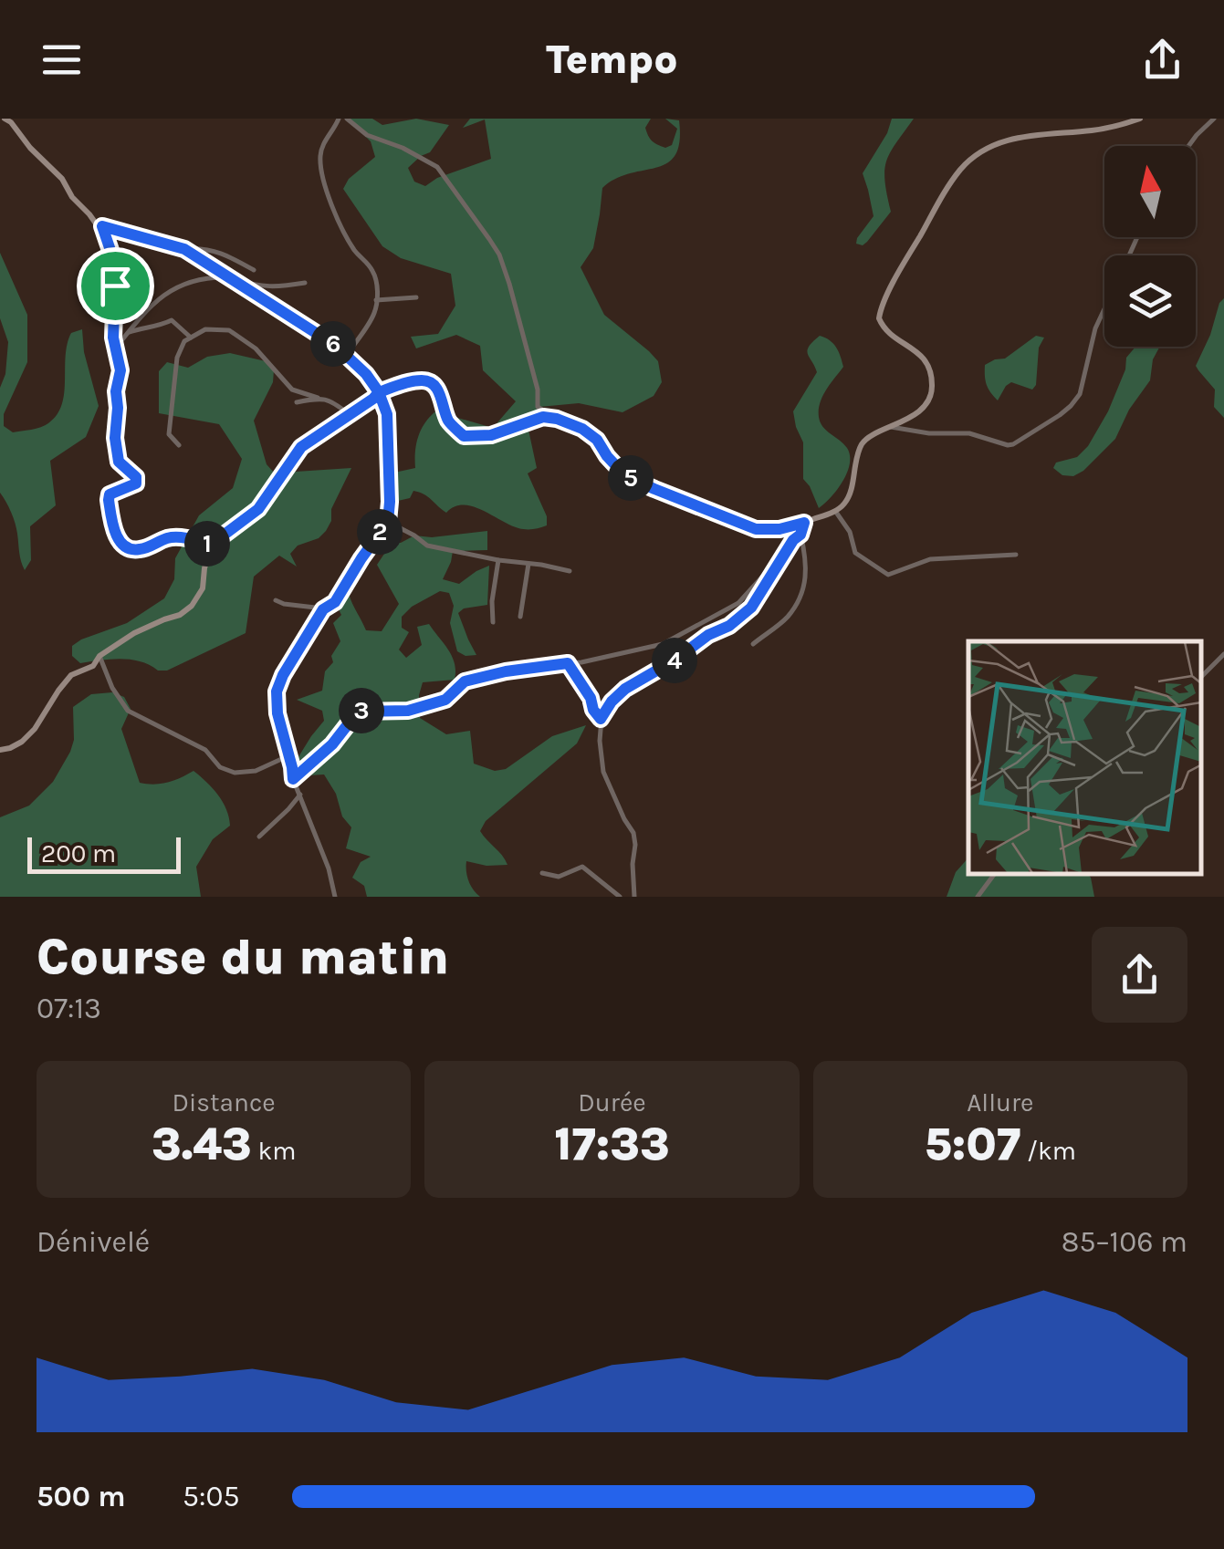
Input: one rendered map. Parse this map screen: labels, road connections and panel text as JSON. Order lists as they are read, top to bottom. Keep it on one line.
{"scale_bar":"200 m","north":"top","page":{"header":"Tempo","pins":["6","5","2","1","4","3"],"scale":"200 m","heading":["Course du matin","07:13"],"stats":[["Distance","3.43 km"],["Durée","17:33"],["Allure","5:07 /km"]],"chart":["Dénivelé","85–106 m"],"list":[{"name":"500 m","note":"5:05"}]}}
